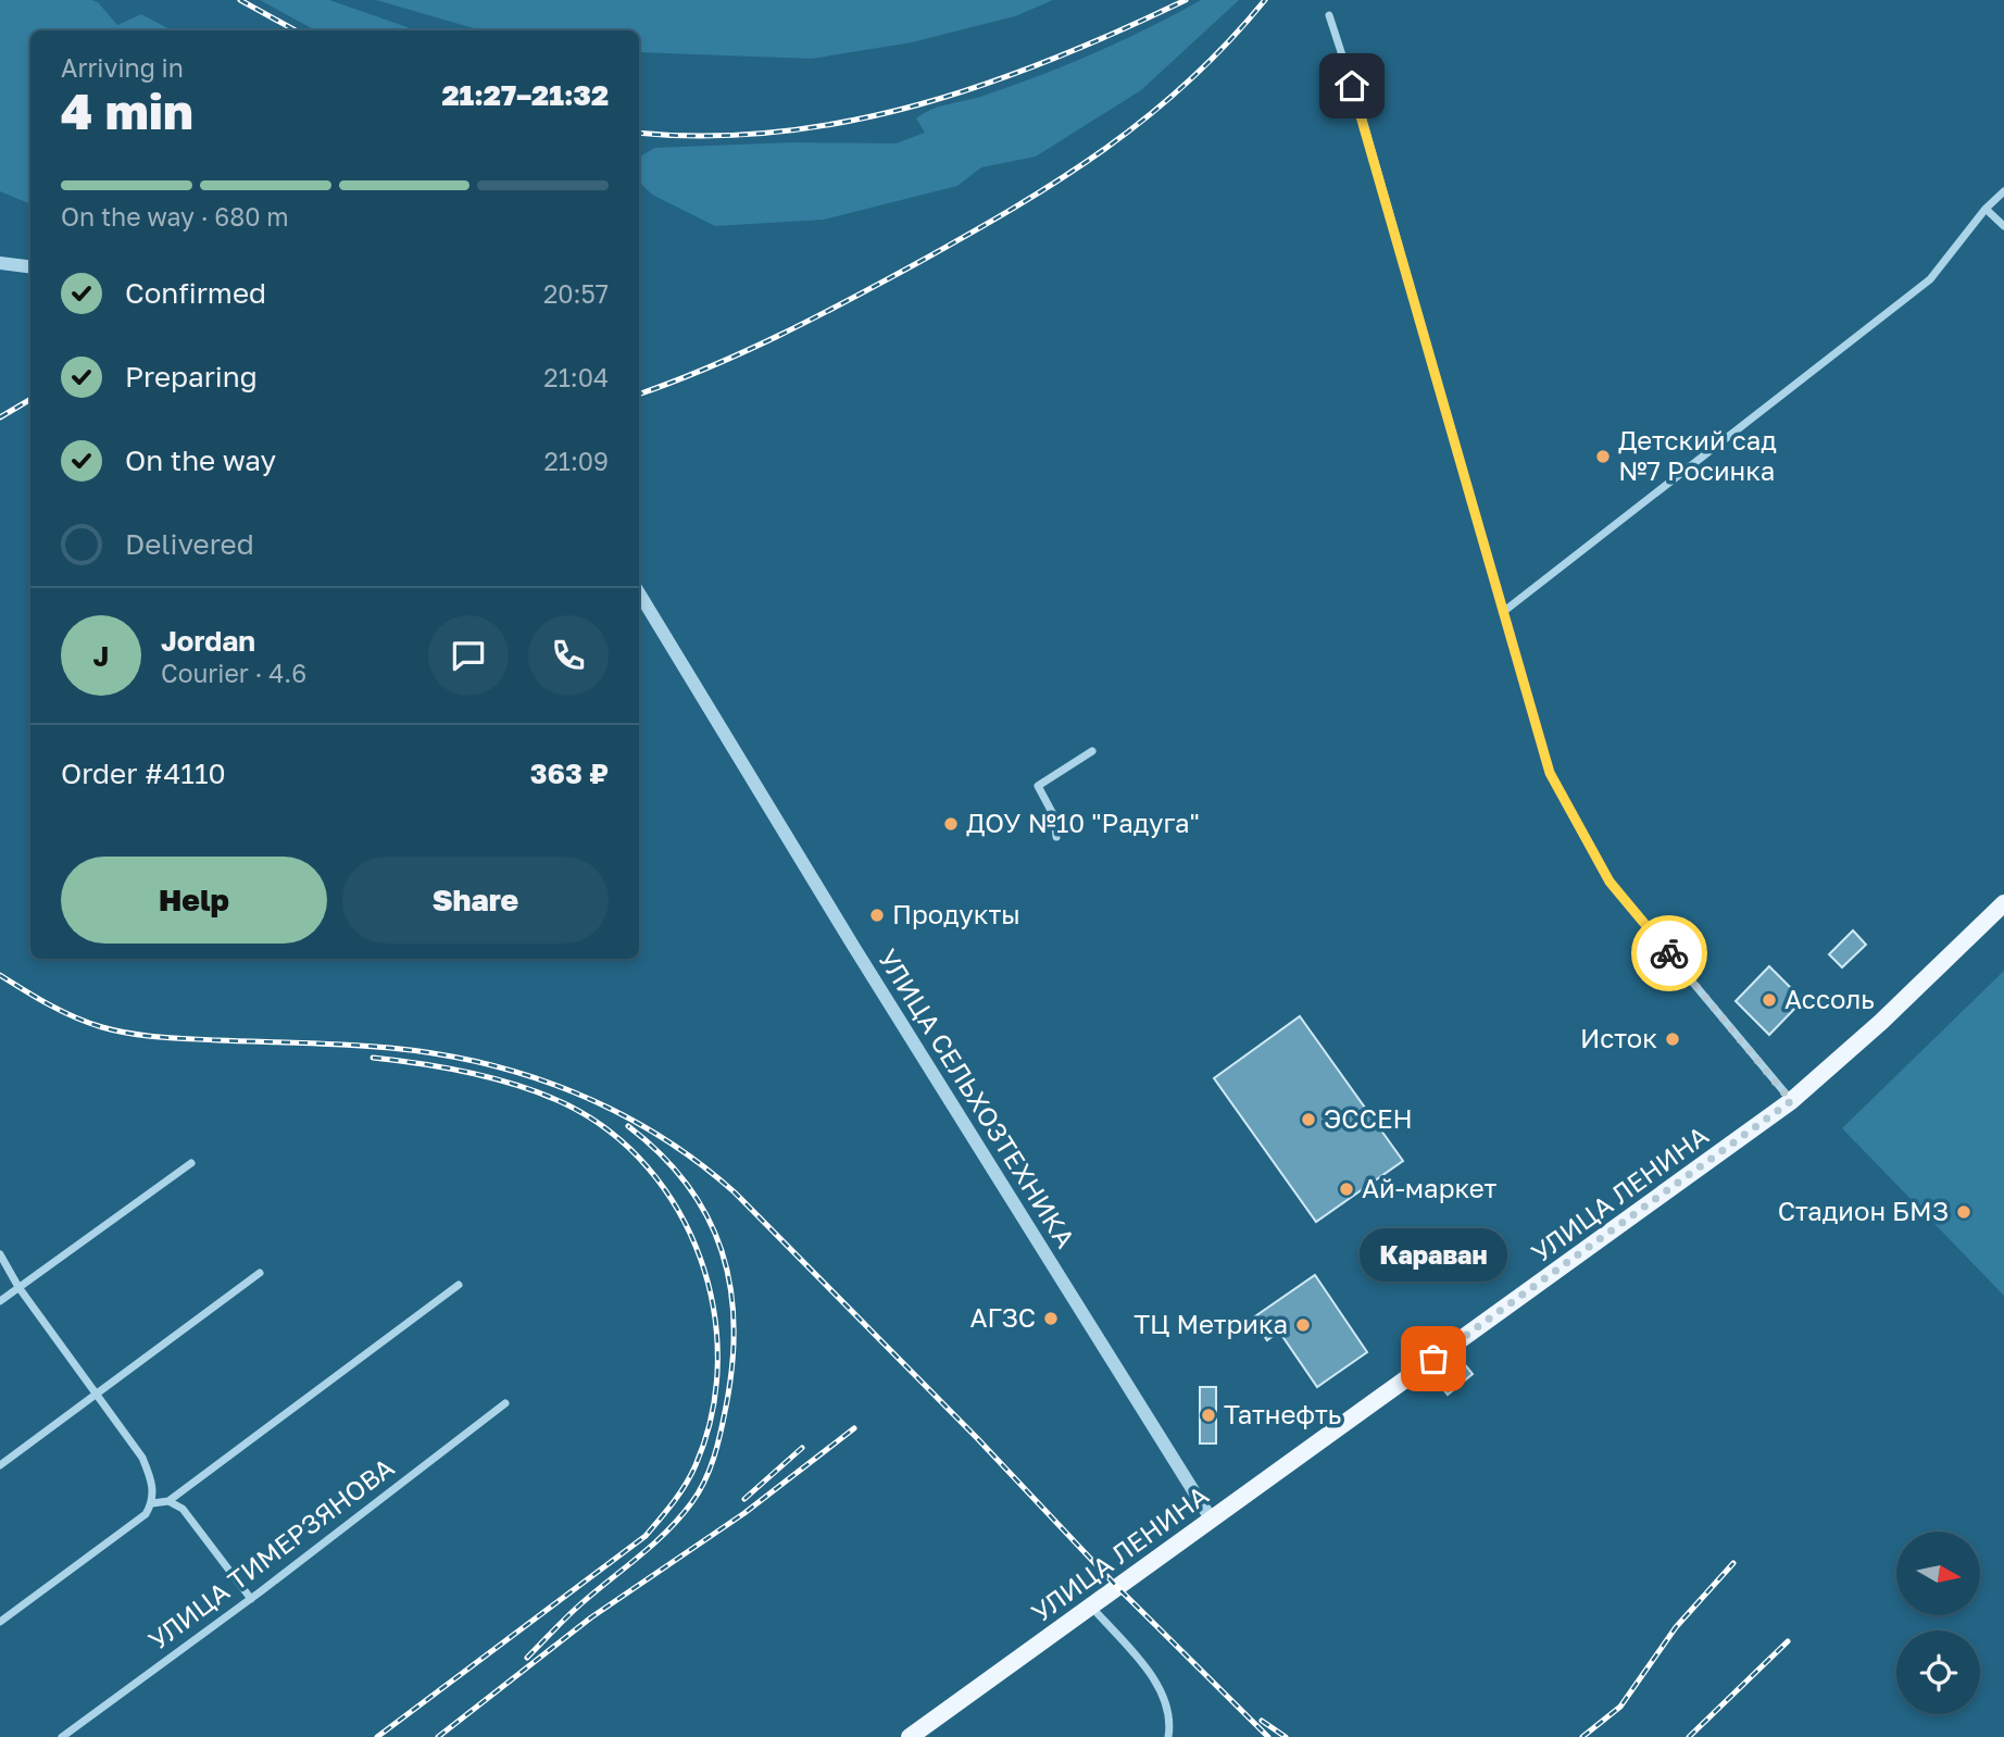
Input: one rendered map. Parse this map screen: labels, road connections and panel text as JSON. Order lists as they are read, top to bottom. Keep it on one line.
{"streets":{"main road":["УЛИЦА ЛЕНИНА"],"street":["УЛИЦА СЕЛЬХОЗТЕХНИКА","УЛИЦА ТИМЕРЗЯНОВА"]},"crossings":[["УЛИЦА СЕЛЬХОЗТЕХНИКА","УЛИЦА ЛЕНИНА"]],"places":["Детский сад №7 Росинка","ДОУ №10 \"Радуга\"","Продукты","Ассоль","Исток","ЭССЕН","Ай-маркет","Стадион БМЗ","АГЗС","ТЦ Метрика","Караван","Татнефть"],"north":"right","page":{"heading":["4 min","Arriving in","21:27–21:32"],"panel":["Jordan","Courier · 4.6","Order #4110","363 ₽"],"bar":"On the way · 680 m","list":[["Confirmed","20:57"],["Preparing","21:04"],["On the way","21:09"],"Delivered"],"round":"J","buttons":["Help","Share"],"bubble":"Караван"}}
